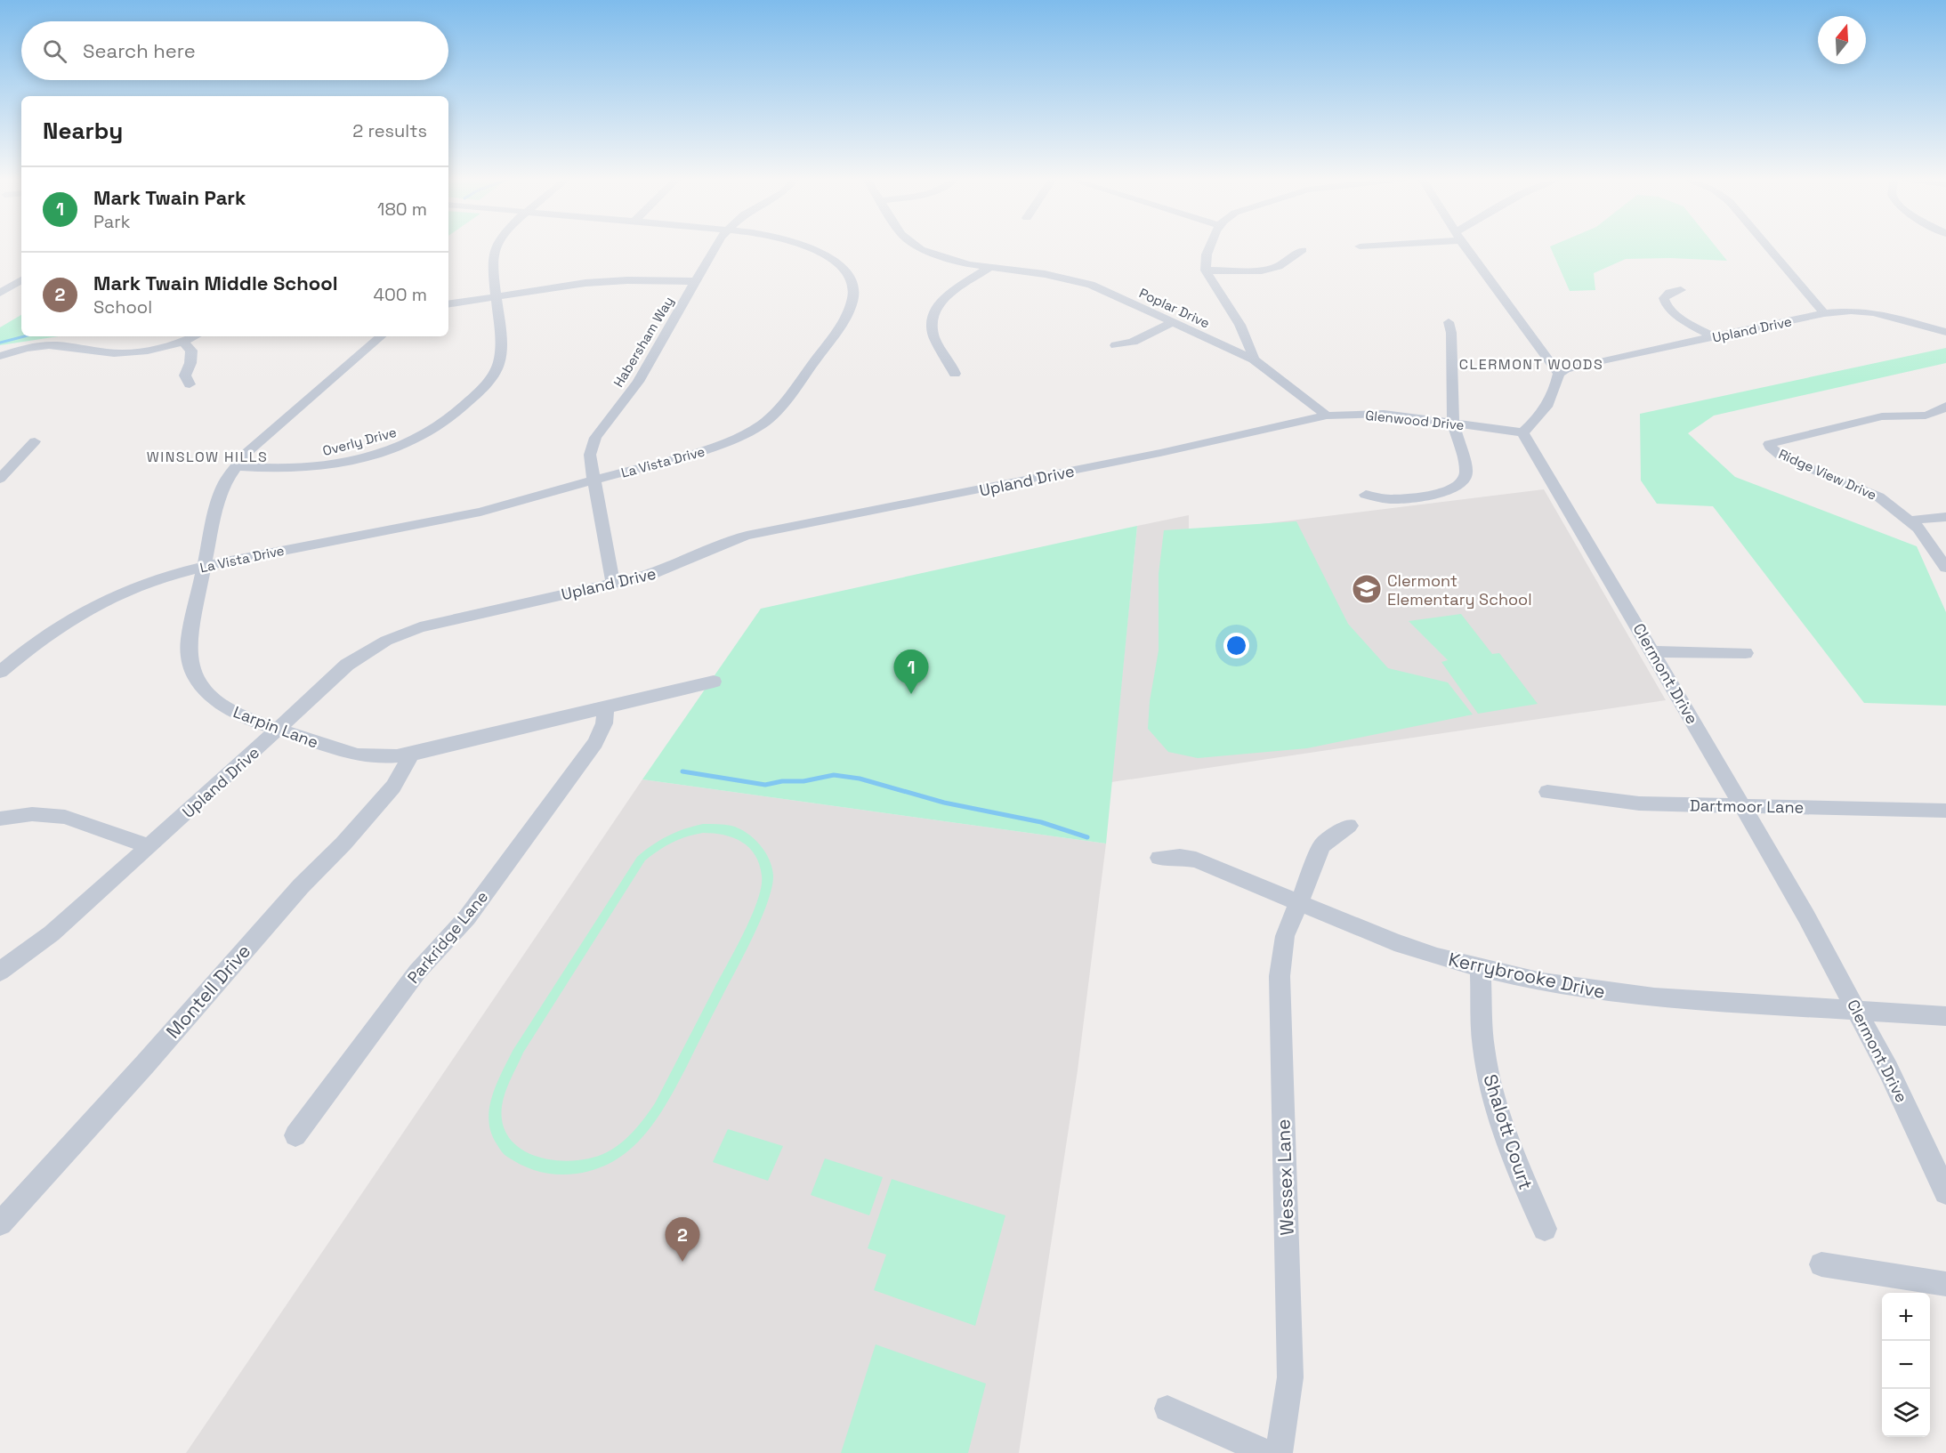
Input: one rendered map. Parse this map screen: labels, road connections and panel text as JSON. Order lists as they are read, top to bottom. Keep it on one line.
{"streets":{"street":["Poplar Drive","Upland Drive","Habersham Way","Glenwood Drive","Overly Drive","La Vista Drive","Ridge View Drive","Clermont Drive","Larpin Lane","Dartmoor Lane","Parkridge Lane","Kerrybrooke Drive","Montell Drive","Shalott Court","Wessex Lane"]},"crossings":[["Upland Drive","Habersham Way"],["Upland Drive","Glenwood Drive"],["Upland Drive","Larpin Lane"],["Habersham Way","La Vista Drive"],["Glenwood Drive","Clermont Drive"],["Overly Drive","Larpin Lane"],["La Vista Drive","Larpin Lane"],["Clermont Drive","Dartmoor Lane"],["Clermont Drive","Kerrybrooke Drive"],["Larpin Lane","Parkridge Lane"],["Larpin Lane","Montell Drive"],["Kerrybrooke Drive","Shalott Court"],["Kerrybrooke Drive","Wessex Lane"]],"districts":["CLERMONT WOODS","WINSLOW HILLS"],"places":{"school or university":["Clermont Elementary School"]},"north":"top","page":{"search":"Search here","heading":["Nearby","2 results"],"list":[{"mark":"1","name":"Mark Twain Park","note":"Park","value":"180 m"},{"mark":"2","name":"Mark Twain Middle School","note":"School","value":"400 m"}],"pins":["1","2"],"map_buttons":["+","−"]}}
